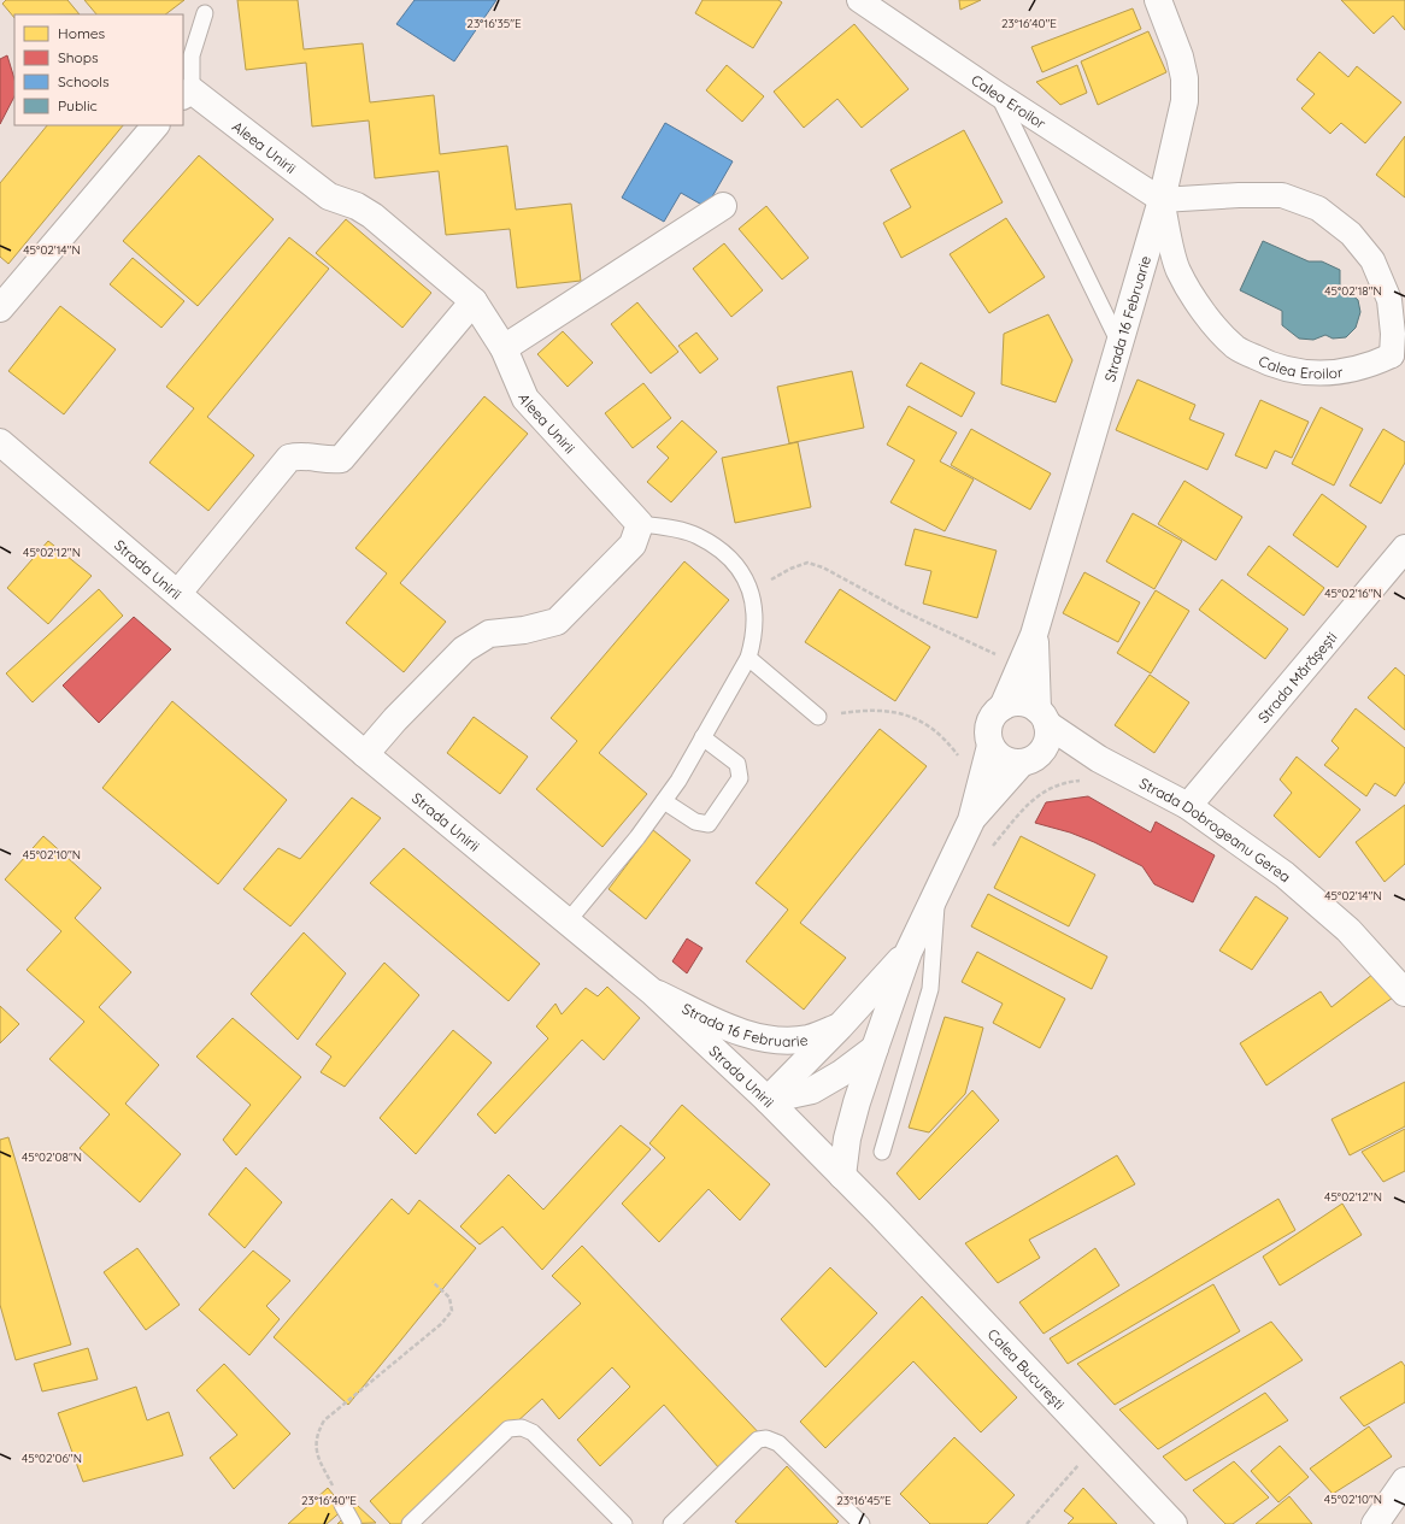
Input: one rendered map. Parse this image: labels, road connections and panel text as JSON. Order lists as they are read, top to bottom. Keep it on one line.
{"streets":{"street":["Calea Eroilor","Aleea Unirii","Strada 16 Februarie","Strada Unirii","Strada Mărășești","Strada Dobrogeanu Gerea","Calea București"]},"crossings":[["Calea Eroilor","Strada 16 Februarie"],["Strada 16 Februarie","Strada Unirii"],["Strada 16 Februarie","Strada Dobrogeanu Gerea"],["Strada Unirii","Calea București"],["Strada Mărășești","Strada Dobrogeanu Gerea"]],"legend":["Homes","Shops","Schools","Public"],"coordinates":["23°16'35\"E","23°16'40\"E","45°02'14\"N","45°02'18\"N","45°02'12\"N","45°02'16\"N","45°02'10\"N","45°02'08\"N","45°02'06\"N","23°16'45\"E"]}
